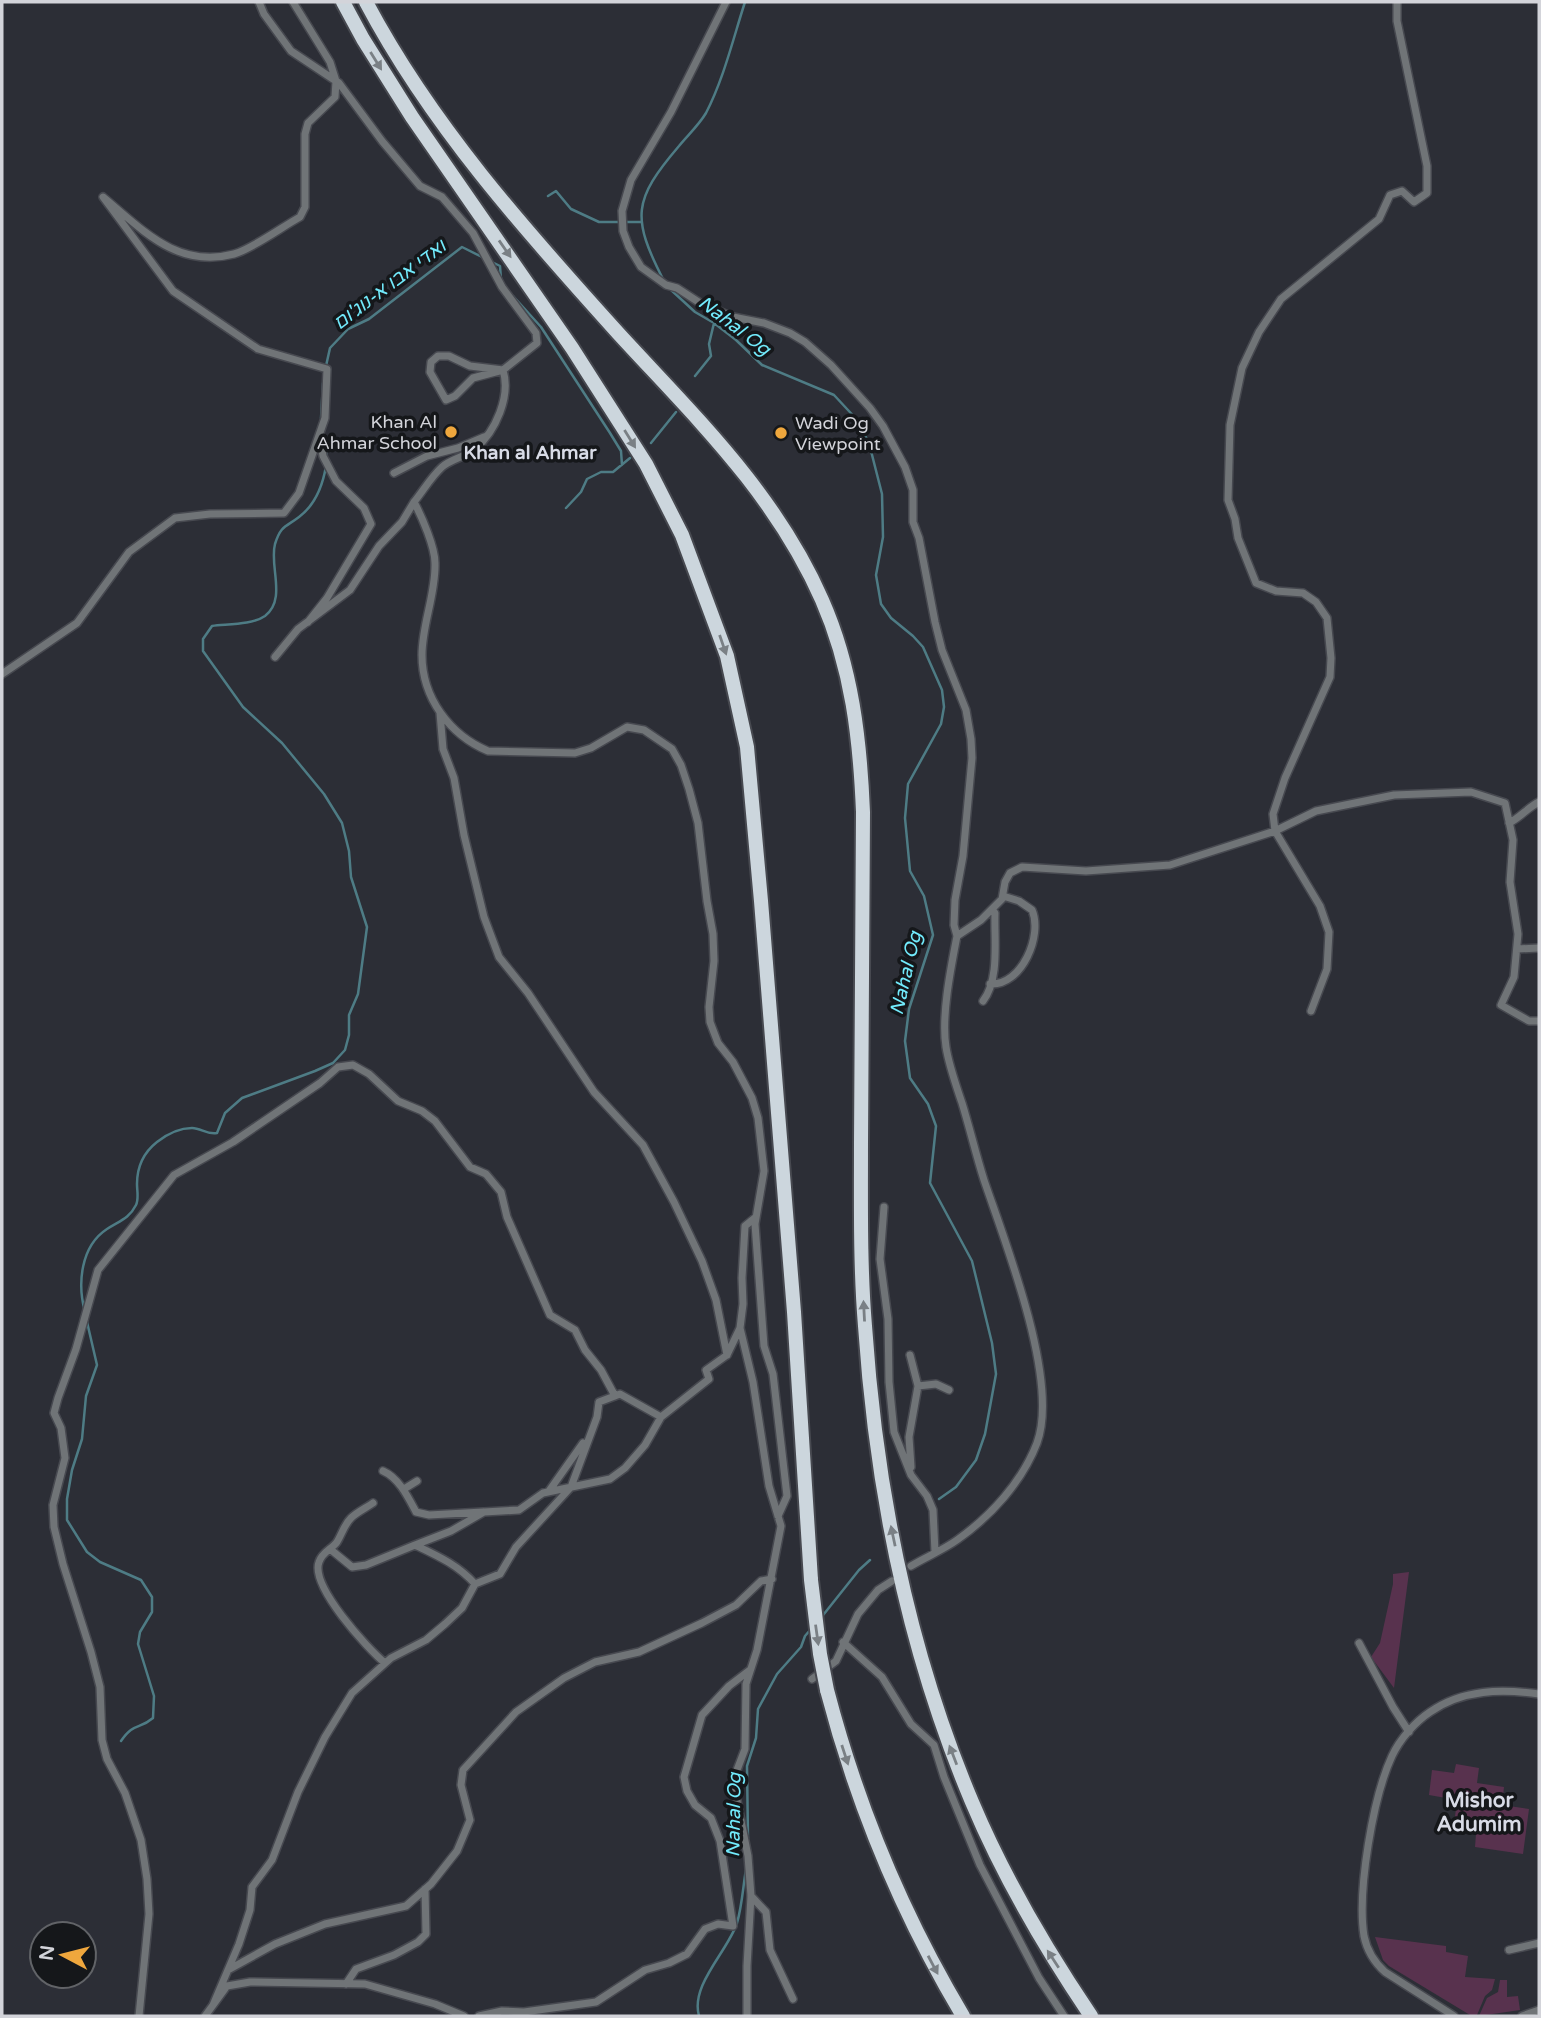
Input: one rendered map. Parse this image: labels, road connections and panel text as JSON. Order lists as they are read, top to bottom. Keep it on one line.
{"districts":["Khan al Ahmar","Mishor Adumim"],"water":["ואדי אבו א-נוג'ום","Nahal Og"],"places":["Khan Al Ahmar School","Wadi Og Viewpoint"],"north":"left"}
